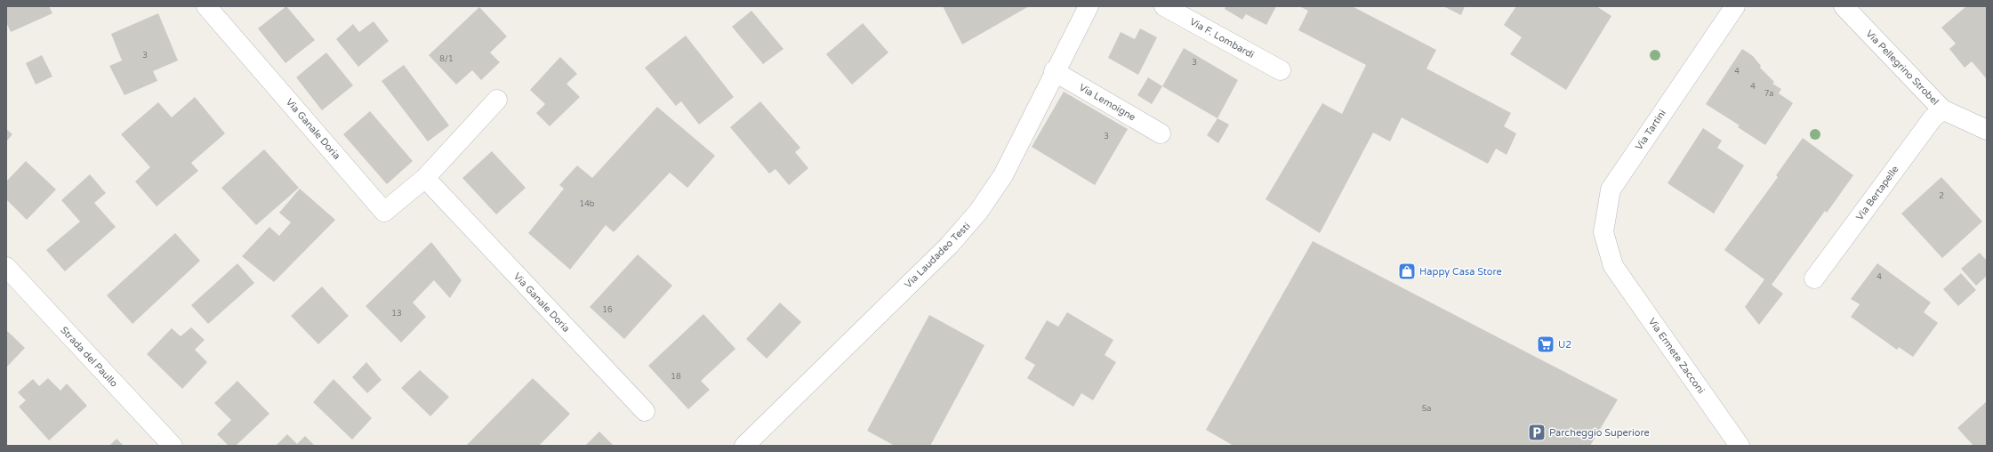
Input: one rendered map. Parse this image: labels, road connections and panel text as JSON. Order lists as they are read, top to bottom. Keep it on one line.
{"streets":{"street":["Via F. Lombardi","Via Pellegrino Strobel","Via Lemoigne","Via Ganale Doria","Via Tartini","Via Bertapelle","Via Laudadeo Testi","Via Ermete Zacconi","Strada del Paullo"]},"crossings":[["Via Pellegrino Strobel","Via Bertapelle"],["Via Lemoigne","Via Laudadeo Testi"],["Via Tartini","Via Ermete Zacconi"]],"places":{"shop":["Happy Casa Store"],"supermarket":["U2"],"parking":["Parcheggio Superiore"]},"house_numbers":["3","8/1","3","4","4","7a","3","2","14b","4","16","13","18","5a"]}
